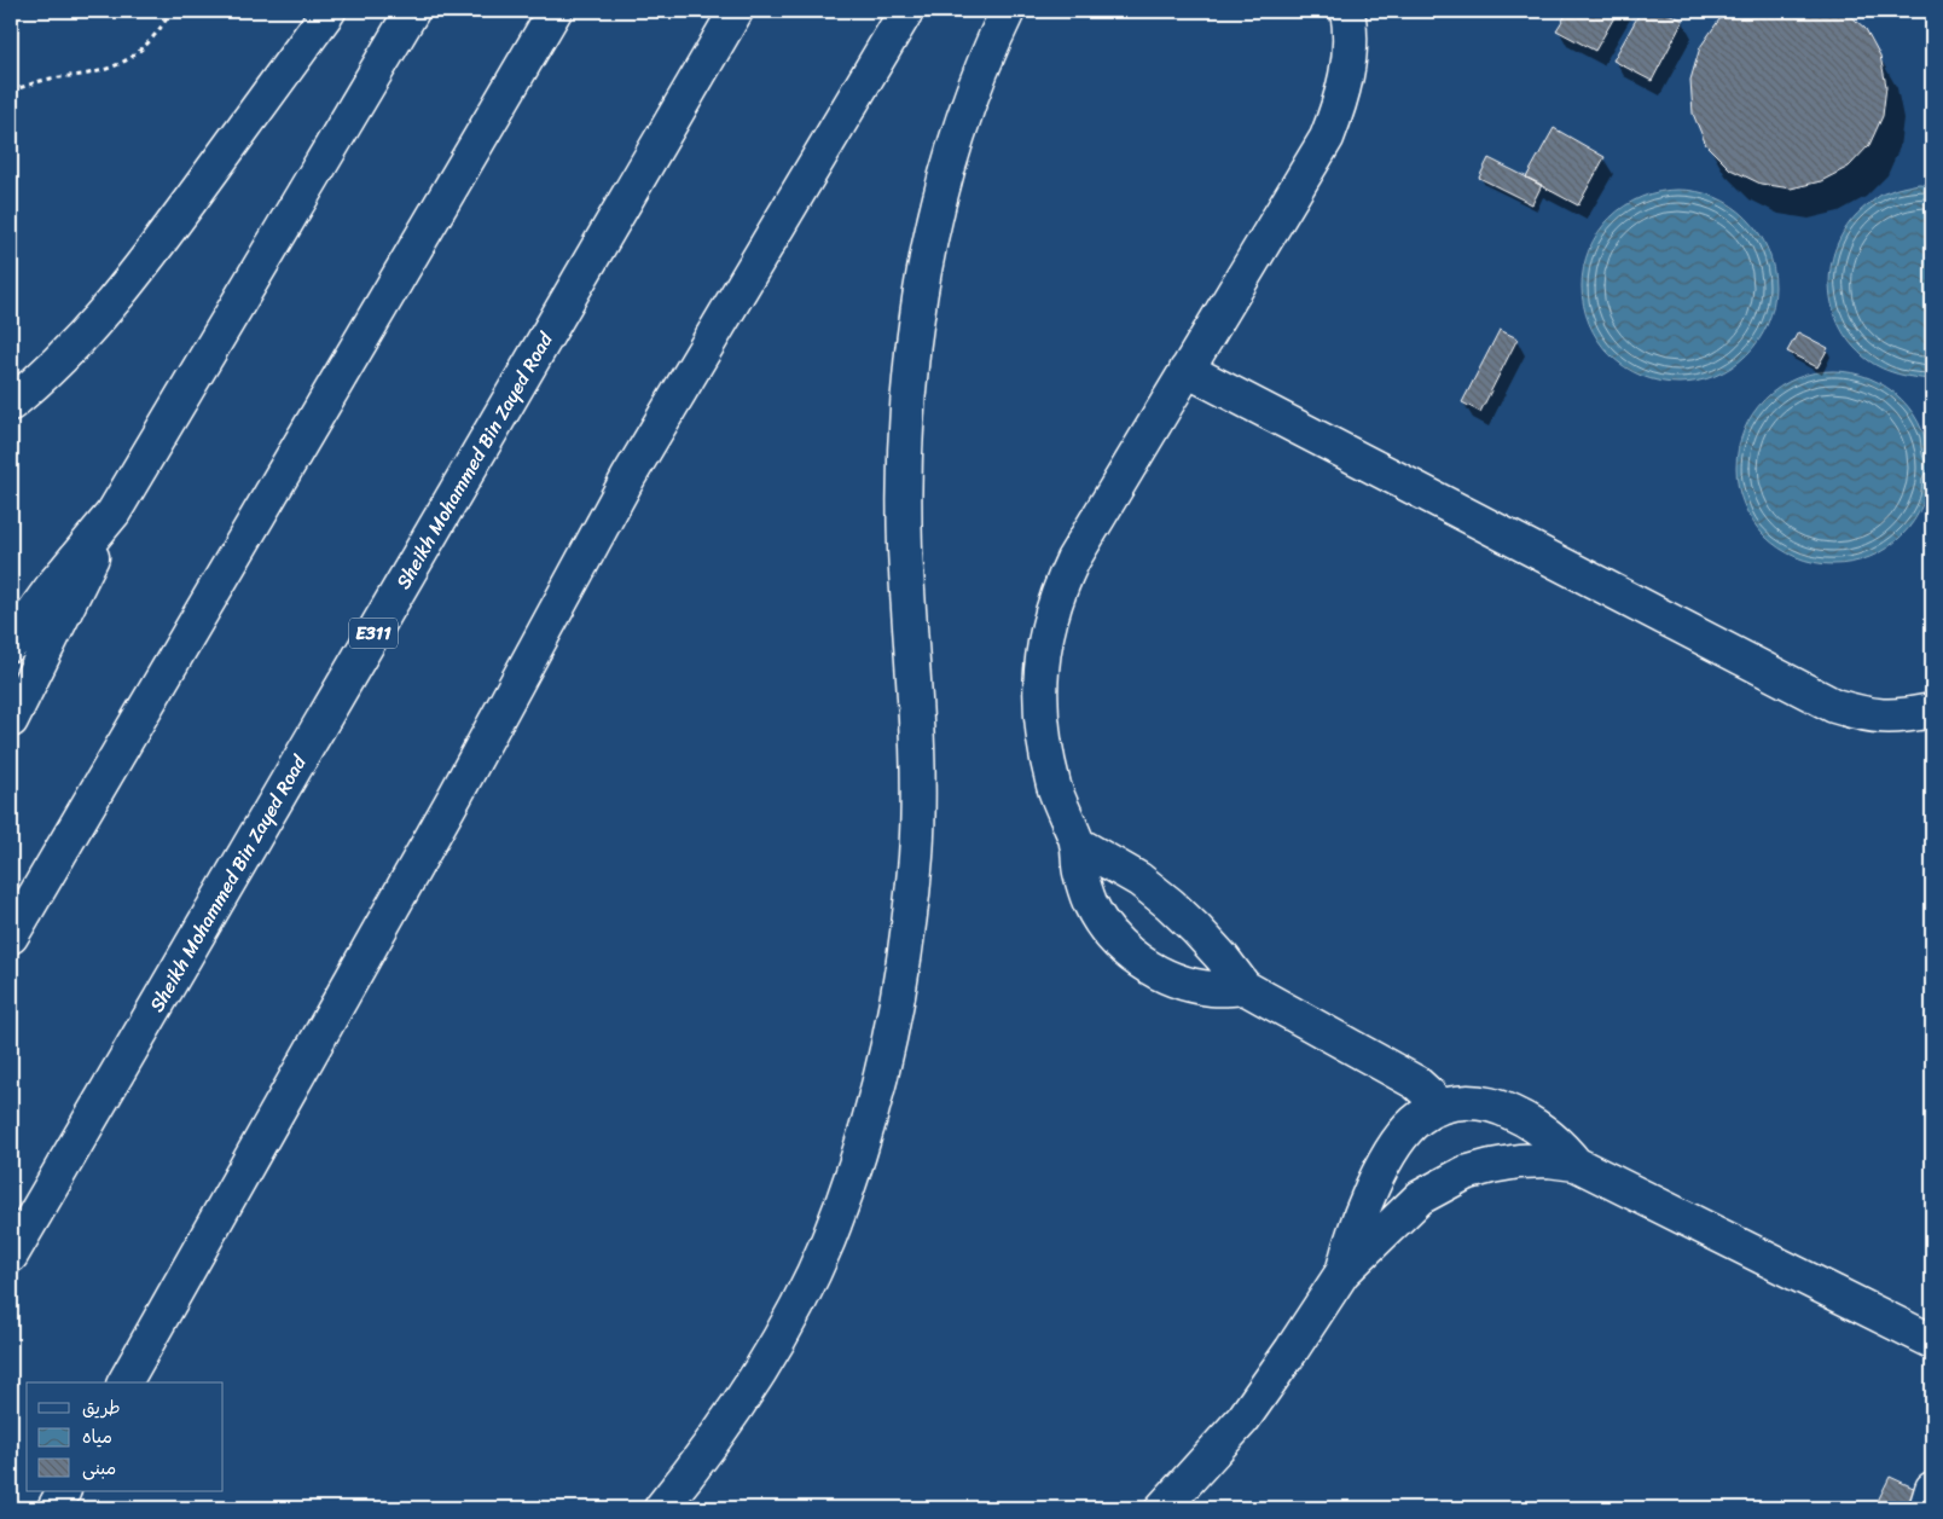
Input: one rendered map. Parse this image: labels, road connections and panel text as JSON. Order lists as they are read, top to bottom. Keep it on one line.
{"streets":{"main road":["Sheikh Mohammed Bin Zayed Road","E311"]},"legend":["طريق","مياه","مبنى"]}
